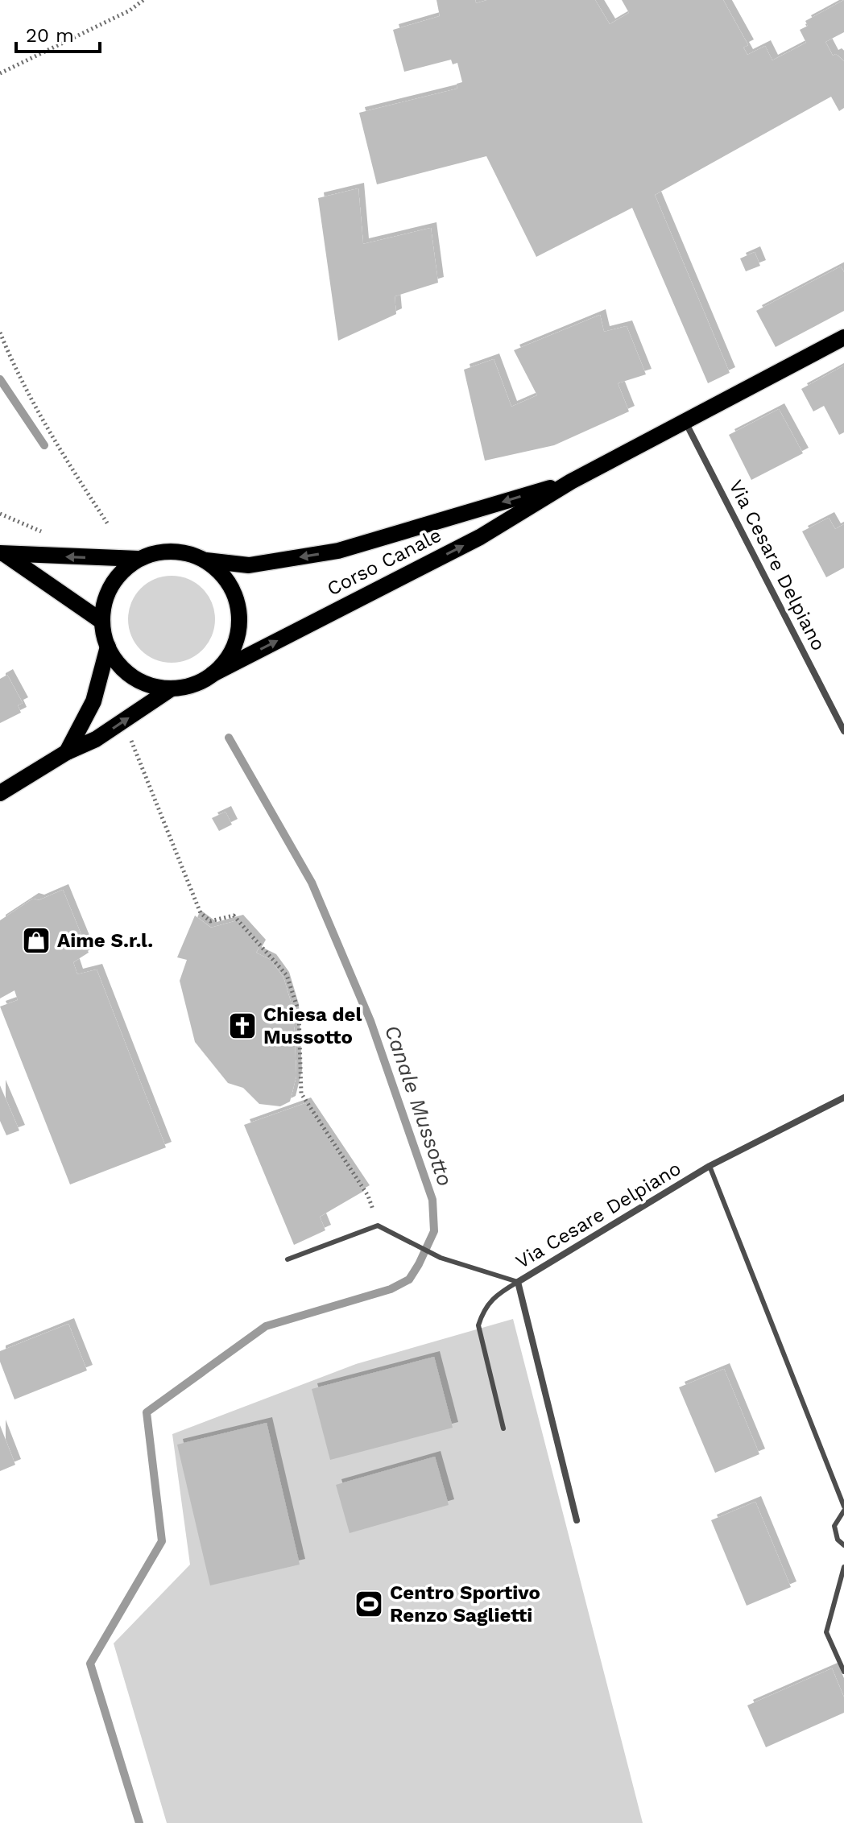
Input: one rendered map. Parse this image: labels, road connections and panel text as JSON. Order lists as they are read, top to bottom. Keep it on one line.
{"streets":{"main road":["Corso Canale"],"street":["Via Cesare Delpiano"]},"crossings":[["Corso Canale","Via Cesare Delpiano"]],"water":["Canale Mussotto"],"places":{"shop":["Aime S.r.l."],"church":["Chiesa del Mussotto"],"sports":["Centro Sportivo Renzo Saglietti"]},"scale_bar":"20 m"}
